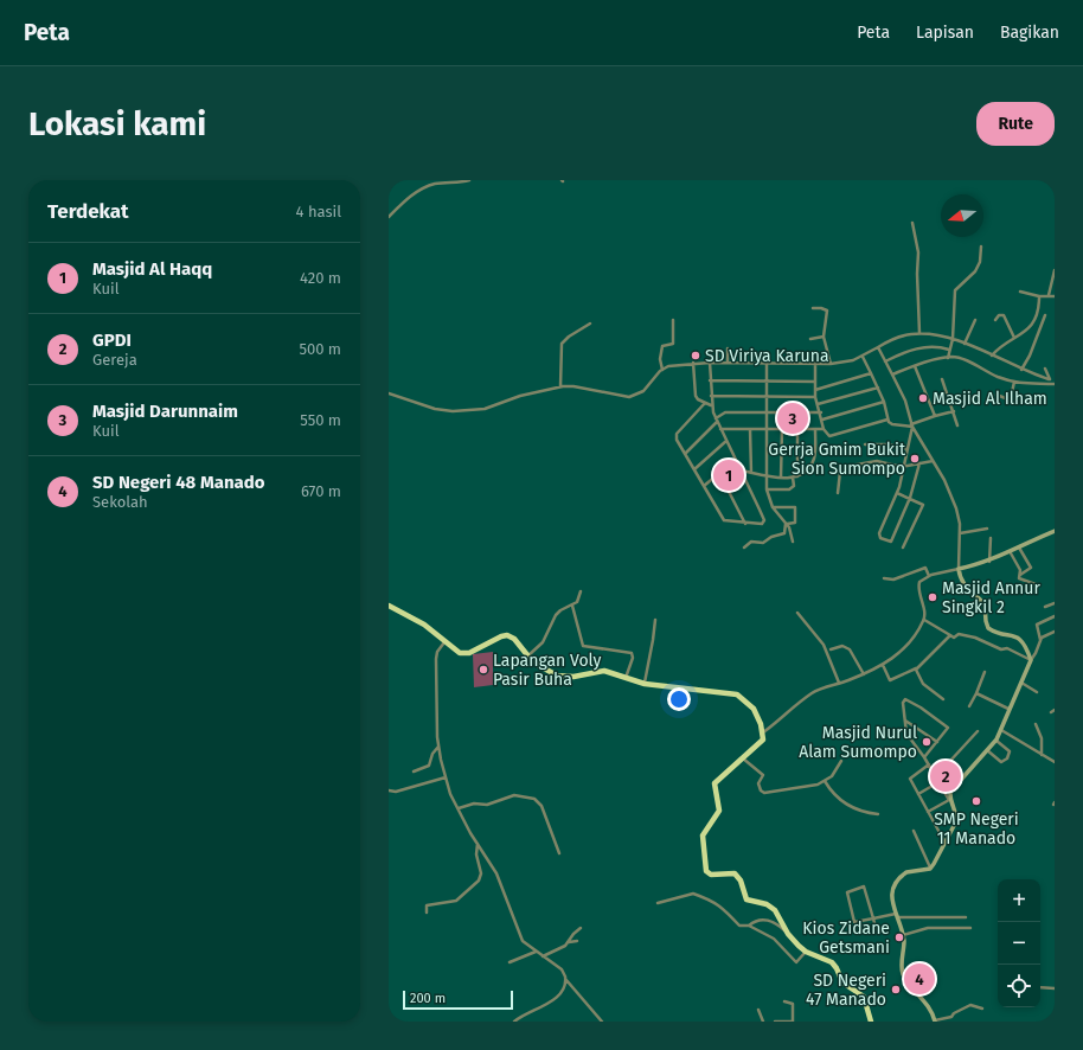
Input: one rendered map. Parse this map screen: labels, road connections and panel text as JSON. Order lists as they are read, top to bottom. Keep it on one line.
{"places":["SD Viriya Karuna","Masjid Al Ilham","Gerrja Gmim Bukit Sion Sumompo","Masjid Annur Singkil 2","Lapangan Voly Pasir Buha","Masjid Nurul Alam Sumompo","SMP Negeri 11 Manado","Kios Zidane Getsmani","SD Negeri 47 Manado"],"scale_bar":"200 m","north":"left","page":{"header":"Peta","nav":["Peta","Lapisan","Bagikan"],"buttons":"Rute","title":"Lokasi kami","heading":["Terdekat","4 hasil"],"list":[{"mark":"1","name":"Masjid Al Haqq","note":"Kuil","value":"420 m"},{"mark":"2","name":"GPDI","note":"Gereja","value":"500 m"},{"mark":"3","name":"Masjid Darunnaim","note":"Kuil","value":"550 m"},{"mark":"4","name":"SD Negeri 48 Manado","note":"Sekolah","value":"670 m"}],"pins":["3","1","2","4"],"map_buttons":["+","−"],"scale":"200 m"}}
